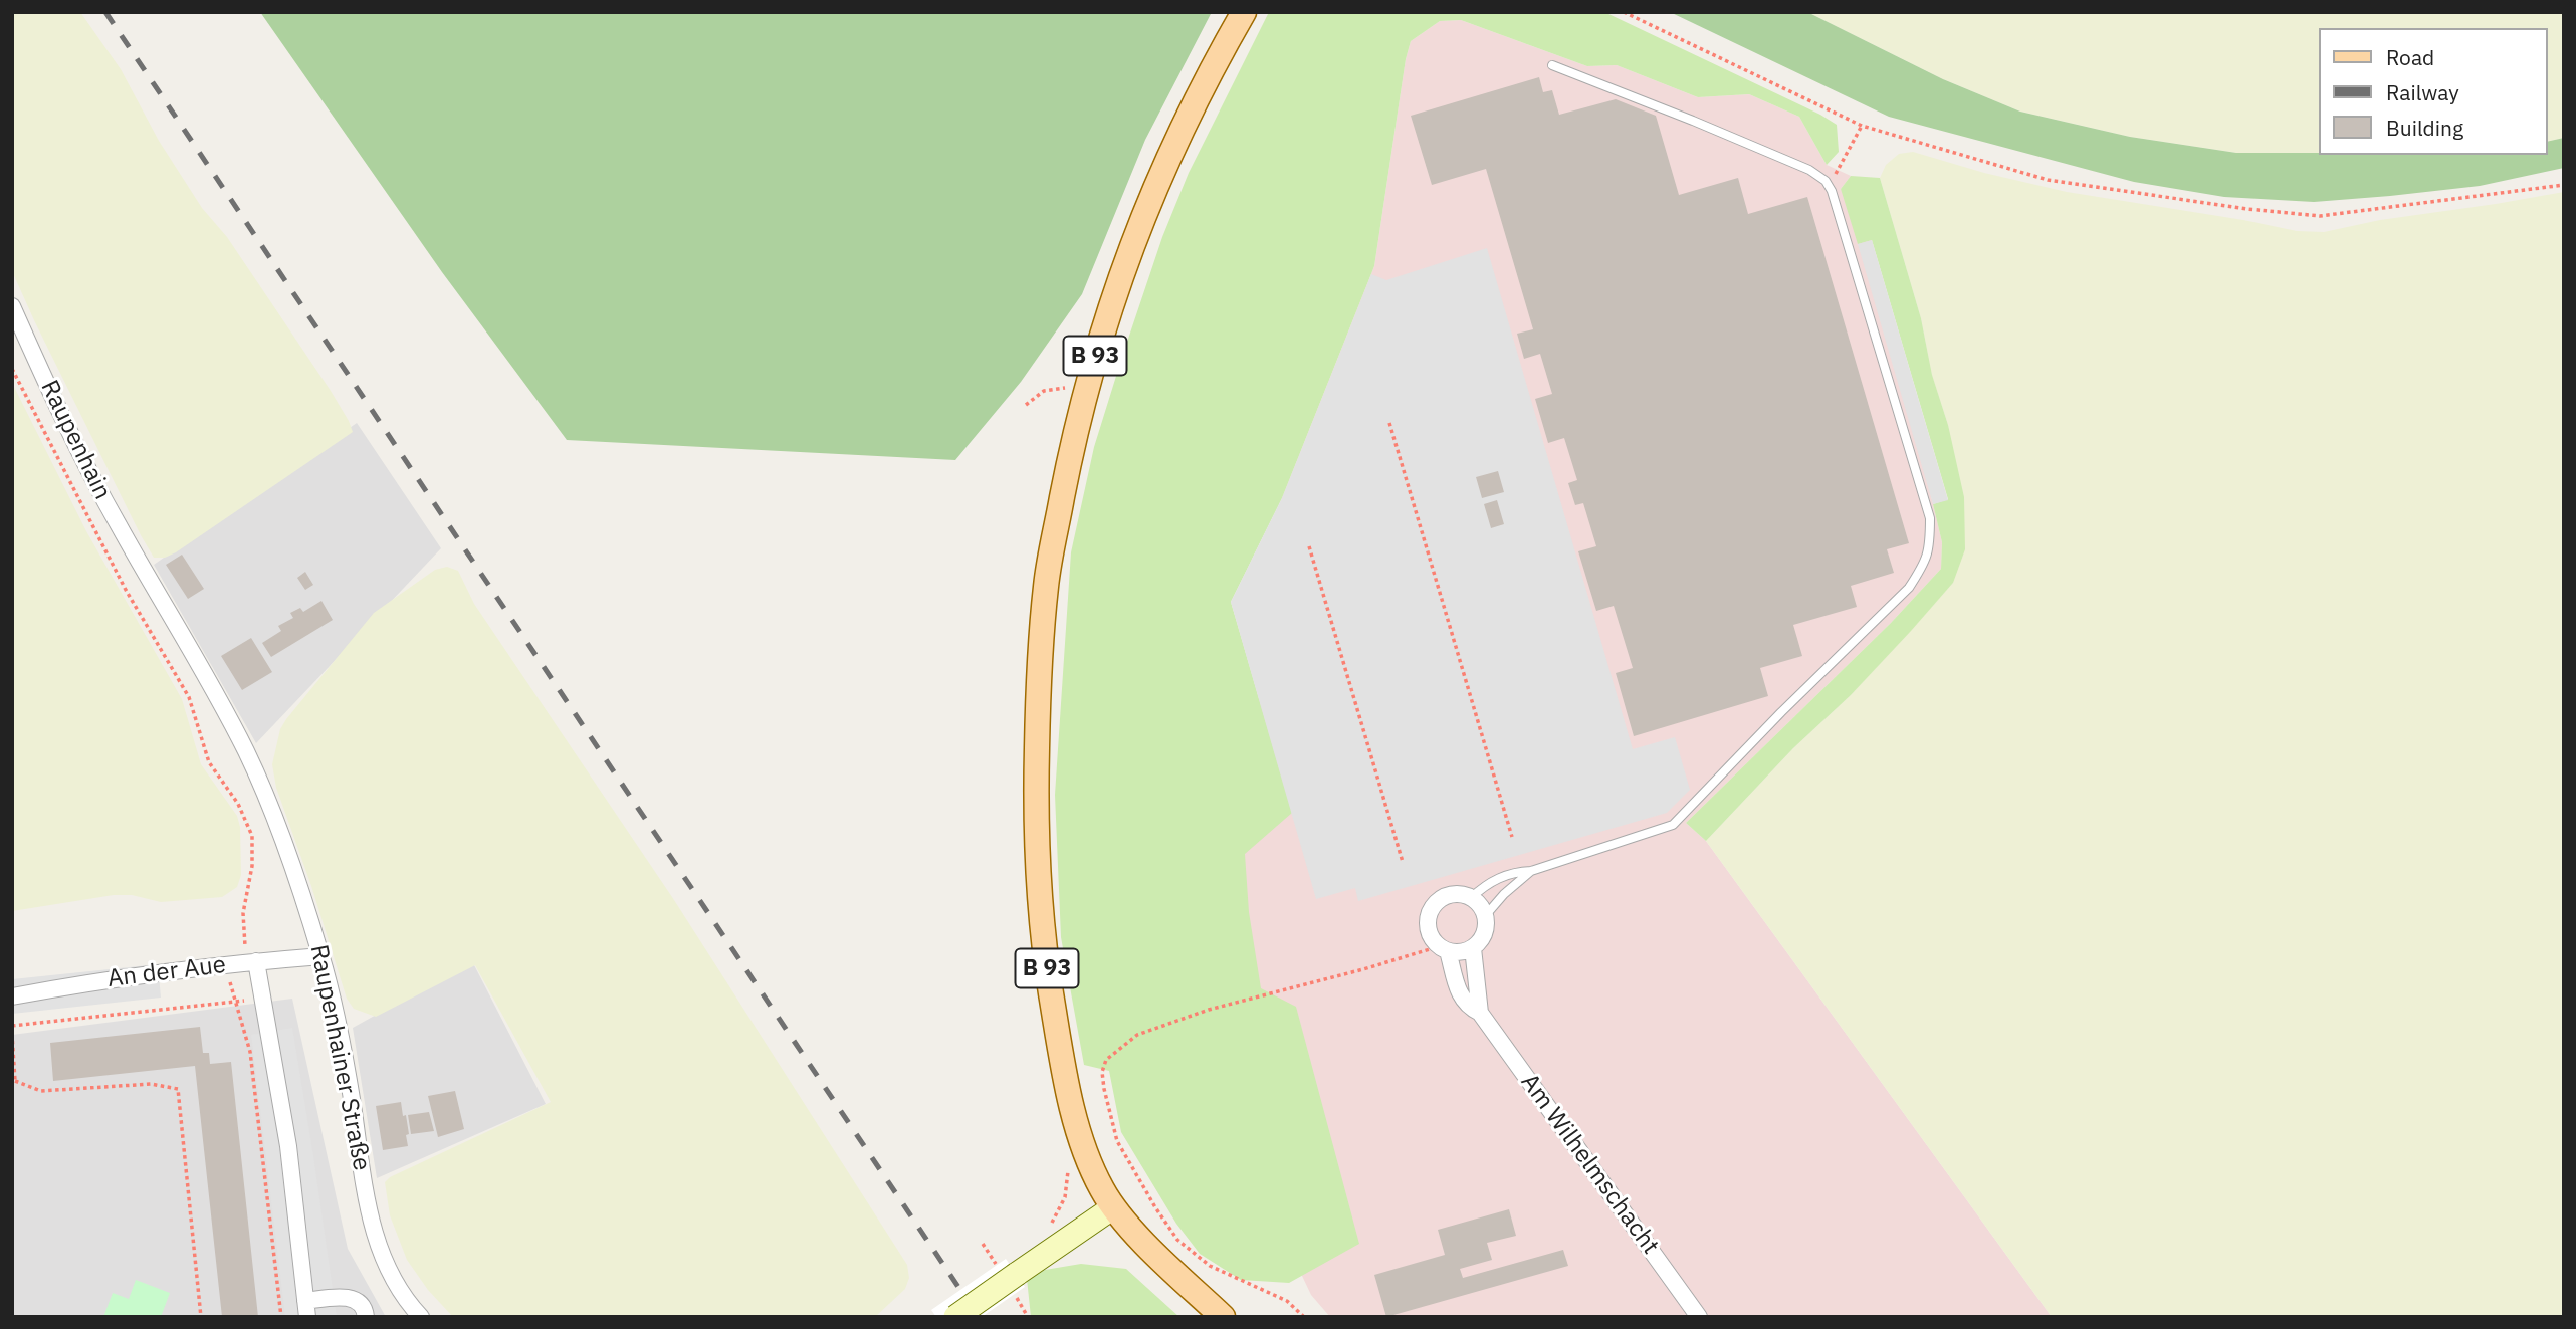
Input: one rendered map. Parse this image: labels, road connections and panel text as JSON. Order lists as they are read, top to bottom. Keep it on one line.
{"streets":{"main road":["B 93"],"street":["Raupenhain","An der Aue","Raupenhainer Straße","Am Wilhelmschacht"]},"crossings":[["Raupenhain","Raupenhainer Straße"],["An der Aue","Raupenhainer Straße"]],"legend":["Road","Railway","Building"]}
